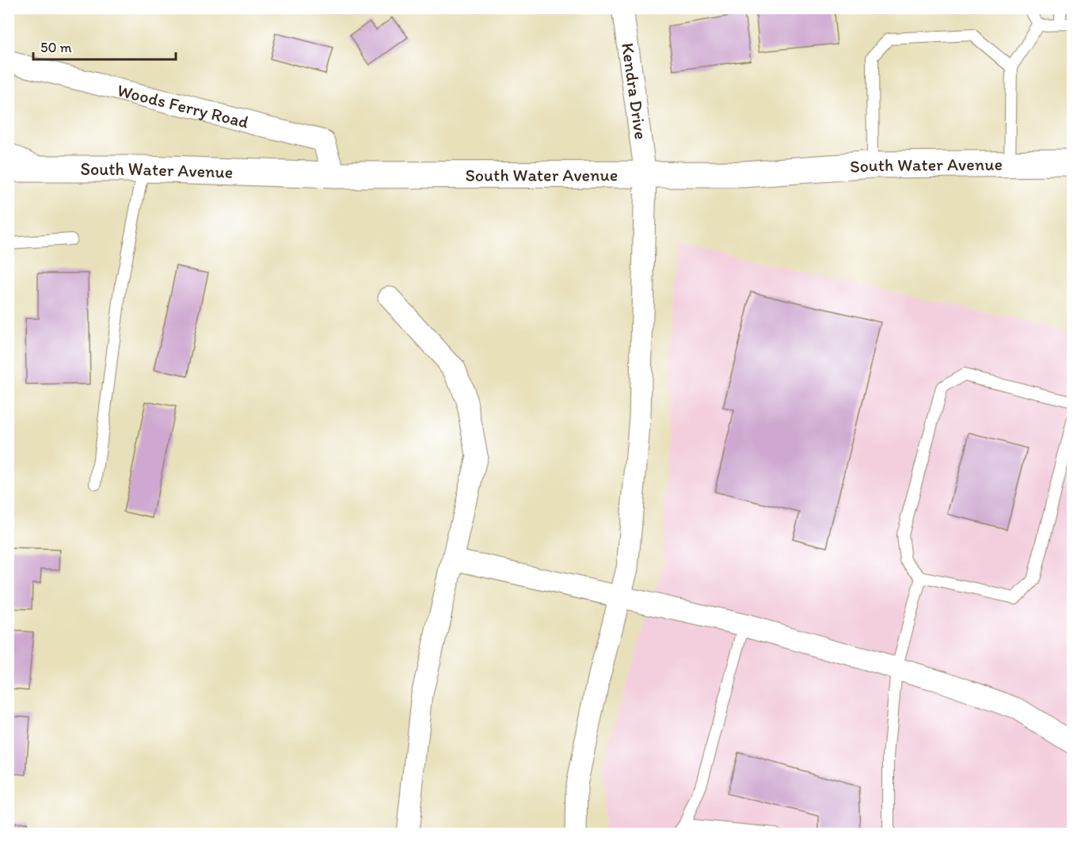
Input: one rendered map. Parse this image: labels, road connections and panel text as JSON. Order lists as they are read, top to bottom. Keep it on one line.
{"streets":{"main road":["South Water Avenue"],"street":["Kendra Drive","Woods Ferry Road"]},"crossings":[["Kendra Drive","South Water Avenue"],["Woods Ferry Road","South Water Avenue"]],"scale_bar":"50 m"}
